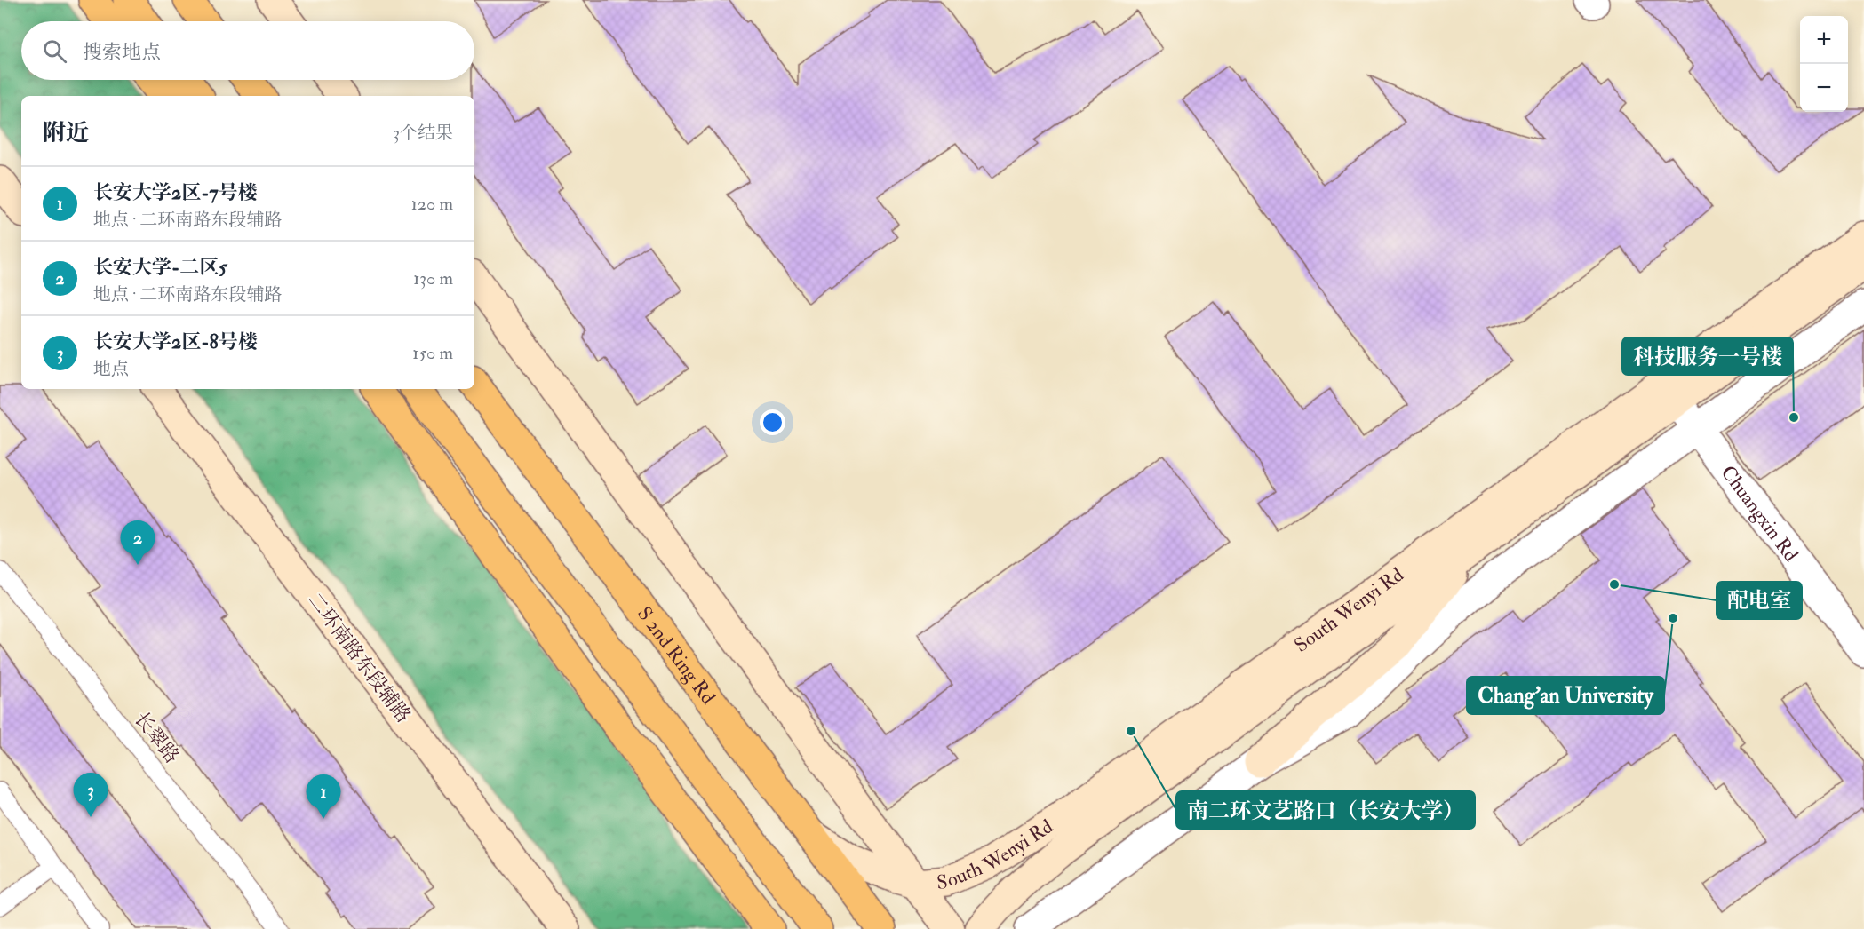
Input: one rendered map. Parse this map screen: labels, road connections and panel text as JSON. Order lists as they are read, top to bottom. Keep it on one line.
{"streets":{"highway":["S 2nd Ring Rd"],"main road":["South Wenyi Rd","二环南路东段辅路"],"street":["Chuangxin Rd"],"lane":["长翠路"]},"crossings":[["Chuangxin Rd","South Wenyi Rd"],["South Wenyi Rd","S 2nd Ring Rd"]],"places":["科技服务一号楼","配电室","Chang'an University","南二环文艺路口（长安大学）"],"page":{"map_buttons":["+","−"],"search":"搜索地点","heading":["附近","3个结果"],"list":[{"mark":"1","name":"长安大学2区-7号楼","note":"地点 · 二环南路东段辅路","value":"120 m"},{"mark":"2","name":"长安大学-二区5","note":"地点 · 二环南路东段辅路","value":"130 m"},{"mark":"3","name":"长安大学2区-8号楼","note":"地点","value":"150 m"}],"pins":["2","3","1"]}}
